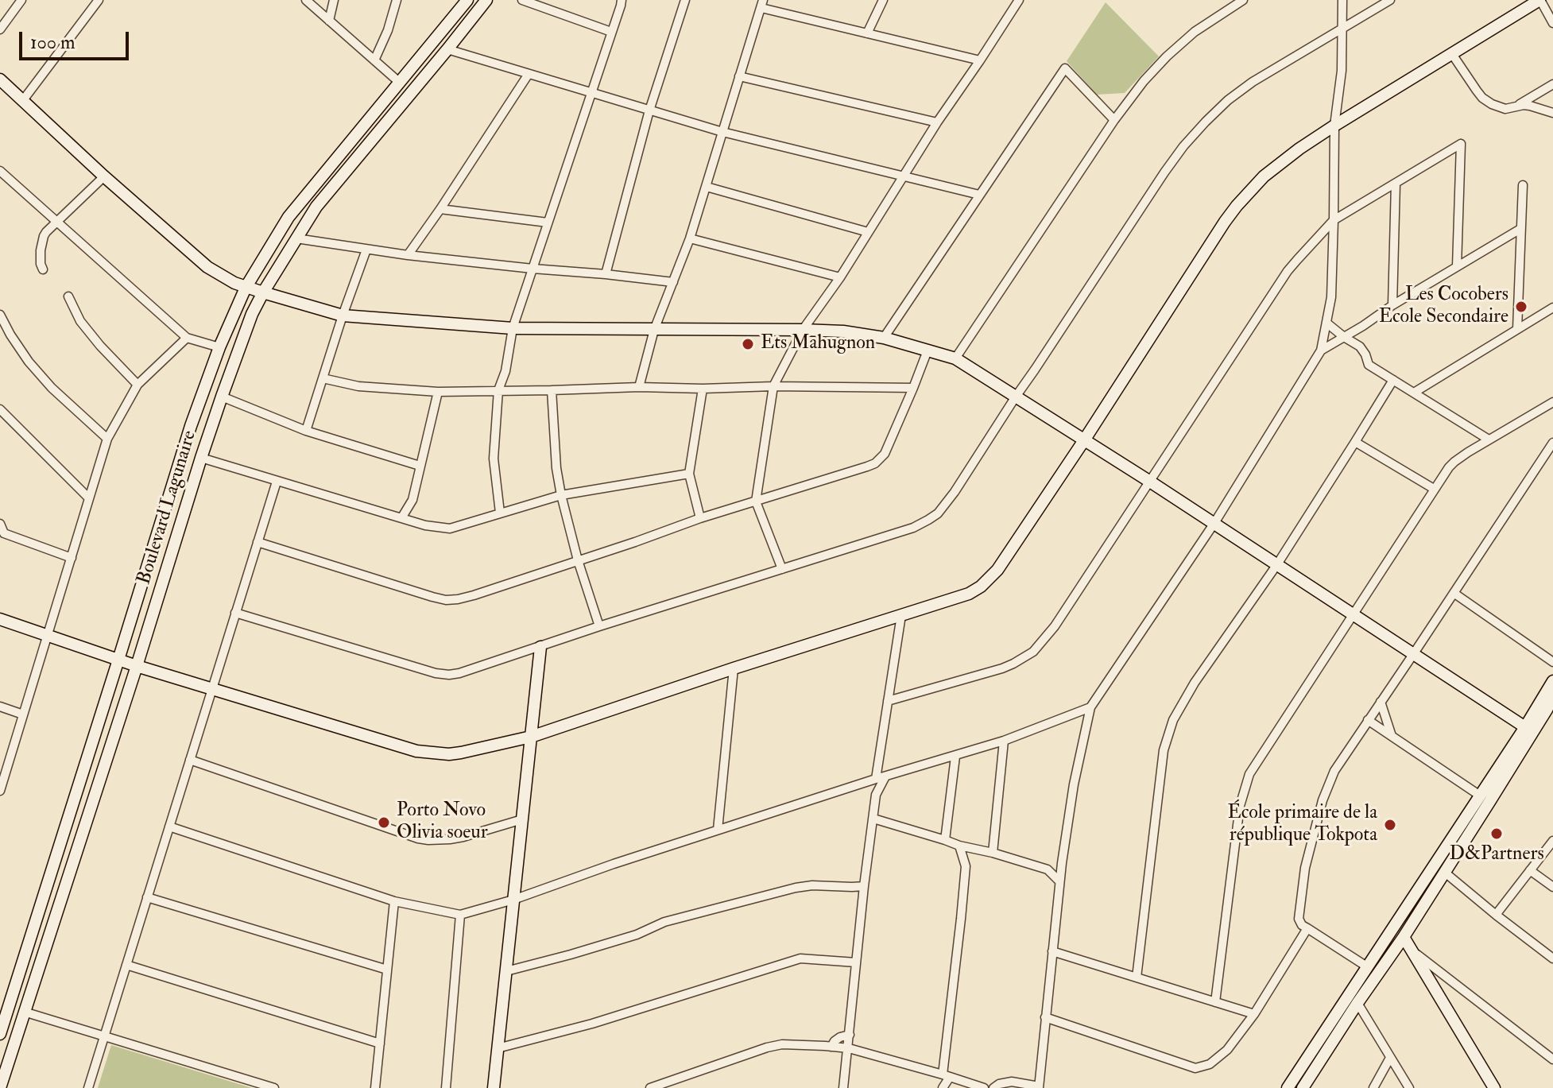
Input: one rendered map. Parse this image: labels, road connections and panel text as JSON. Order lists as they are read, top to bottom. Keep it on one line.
{"streets":{"street":["Boulevard Lagunaire"]},"places":["Les Cocobers Ecole Secondaire","Ets Mahugnon","Porto Novo Olivia soeur","École primaire de la république Tokpota","D&Partners"],"scale_bar":"100 m"}
